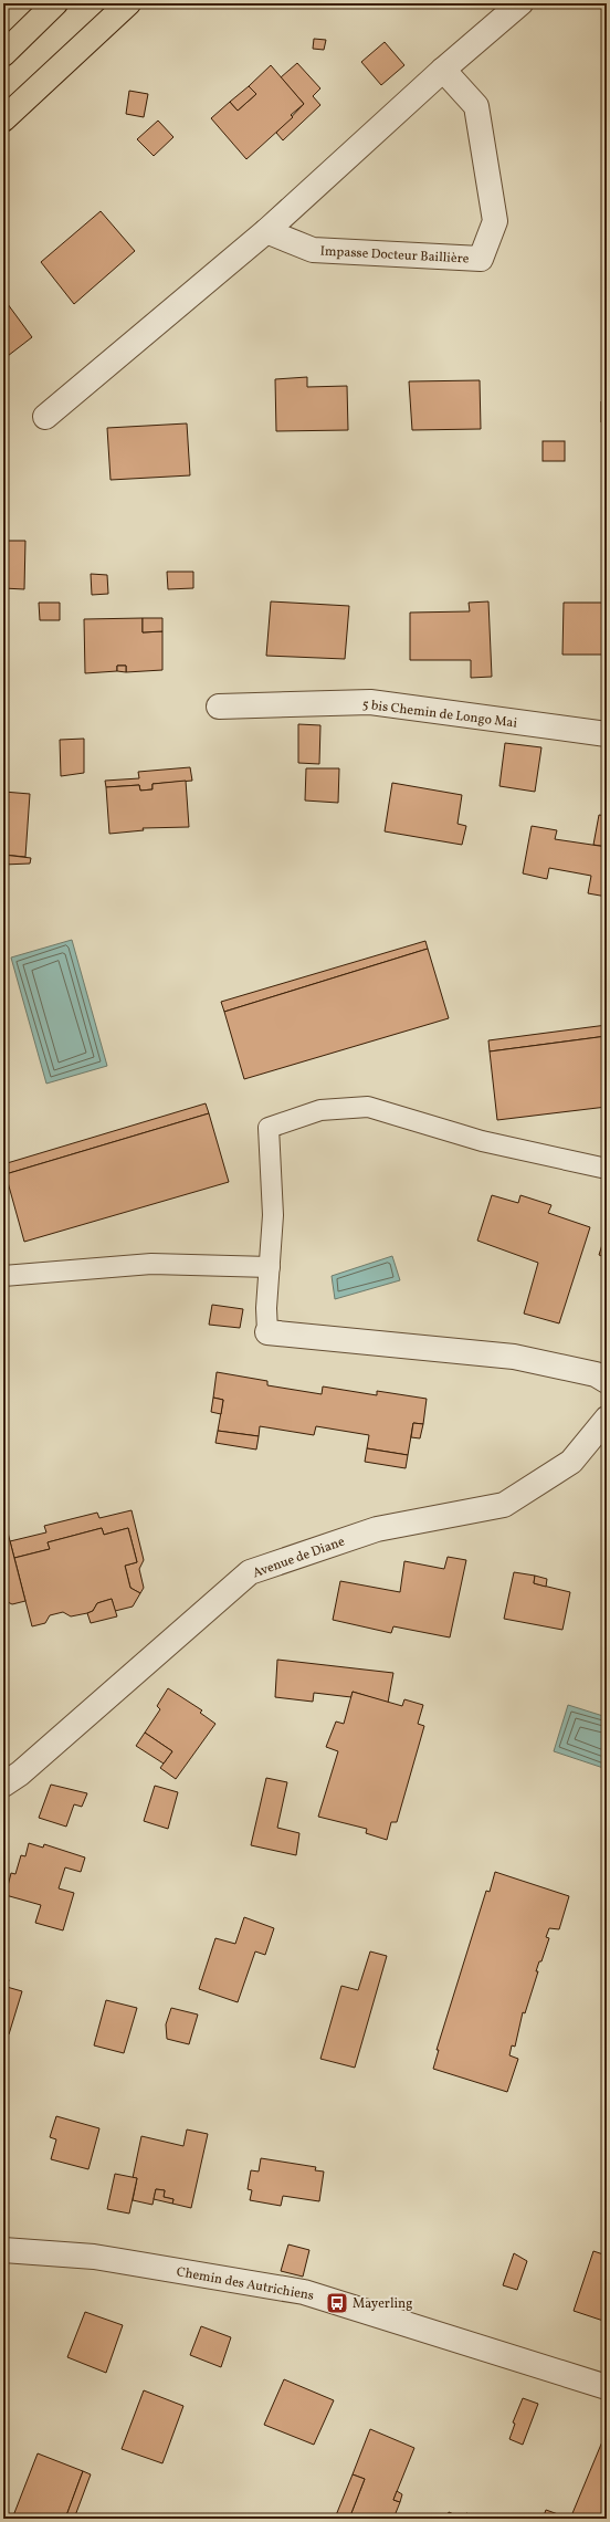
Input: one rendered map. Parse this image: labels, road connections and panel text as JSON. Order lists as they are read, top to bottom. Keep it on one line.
{"streets":{"street":["Impasse Docteur Baillière","5 bis Chemin de Longo Mai","Avenue de Diane","Chemin des Autrichiens"]},"places":{"bus stop":["Mayerling"]}}
